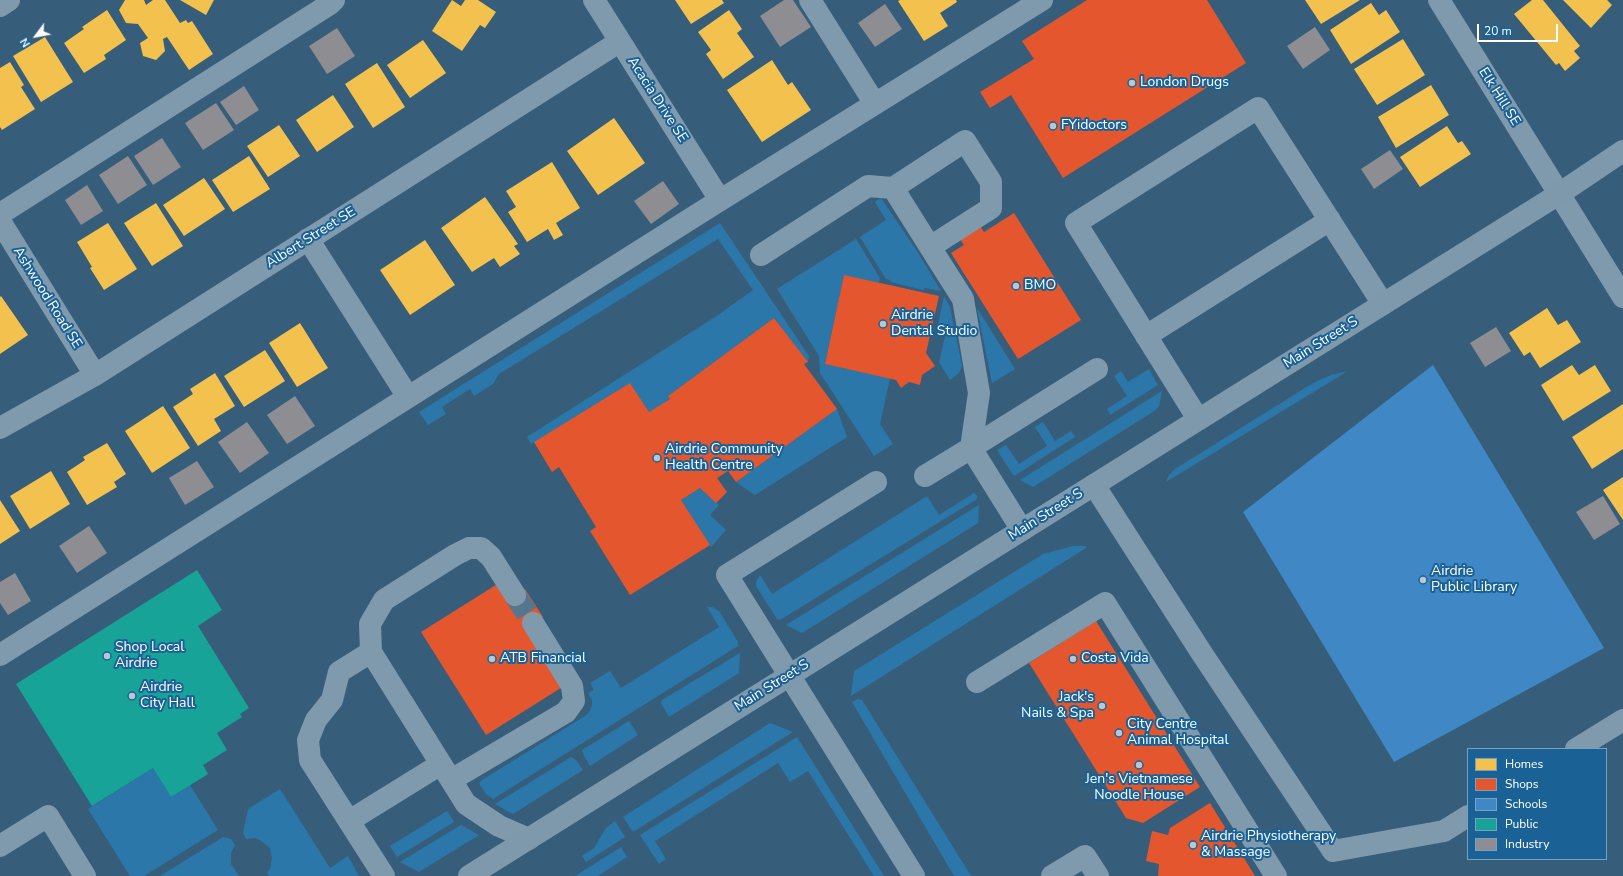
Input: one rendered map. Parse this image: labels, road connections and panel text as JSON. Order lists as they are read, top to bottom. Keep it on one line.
{"streets":{"main road":["Main Street S"],"street":["Elk Hill SE","Acacia Drive SE","Albert Street SE","Ashwood Road SE"]},"crossings":[["Elk Hill SE","Main Street S"],["Acacia Drive SE","Albert Street SE"],["Albert Street SE","Ashwood Road SE"]],"places":["London Drugs","FYidoctors","BMO","Airdrie Dental Studio","Airdrie Community Health Centre","Airdrie Public Library","Shop Local Airdrie","ATB Financial","Costa Vida","Airdrie City Hall","Jack's Nails & Spa","City Centre Animal Hospital","Jen's Vietnamese Noodle House","Airdrie Physiotherapy & Massage"],"legend":["Homes","Shops","Schools","Public","Industry"],"scale_bar":"20 m","north":"bottom left"}
